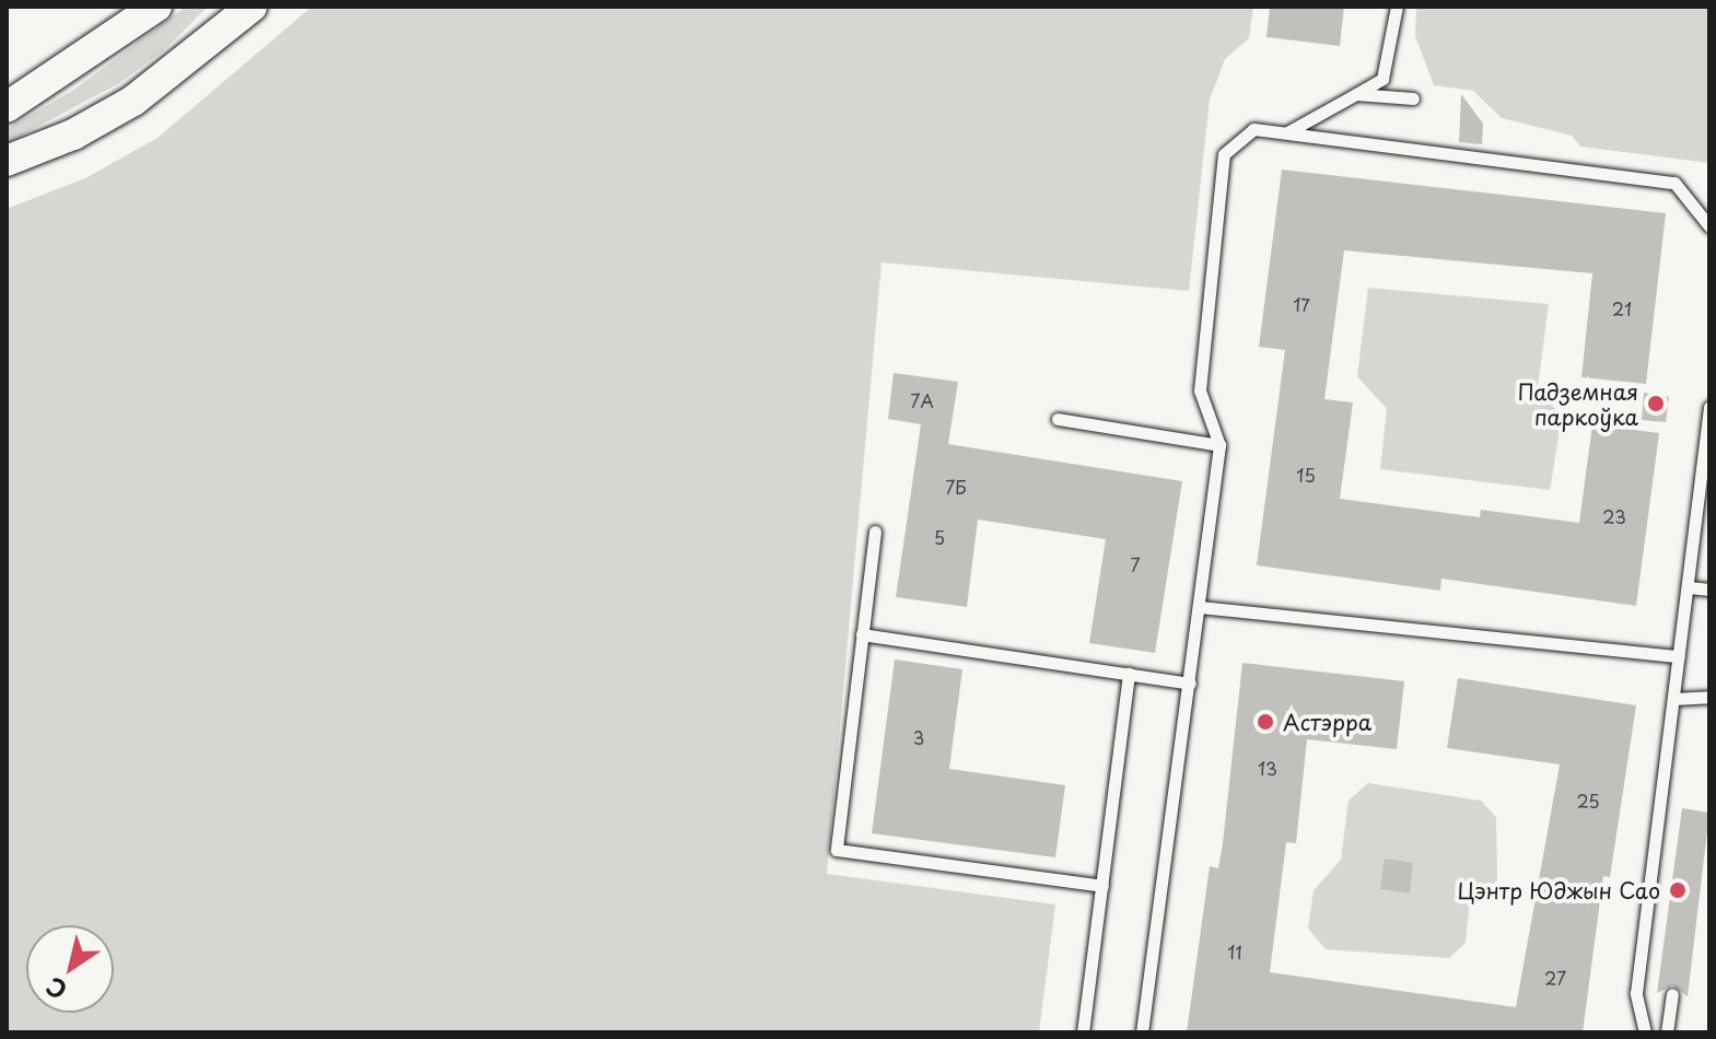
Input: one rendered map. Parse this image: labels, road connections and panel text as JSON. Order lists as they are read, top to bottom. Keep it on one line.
{"places":["Падземная паркоўка","Астэрра","Цэнтр Юджын Сао"],"house_numbers":["17","21","7А","15","7Б","23","5","7","3","13","25","11","27"],"north":"bottom left"}
